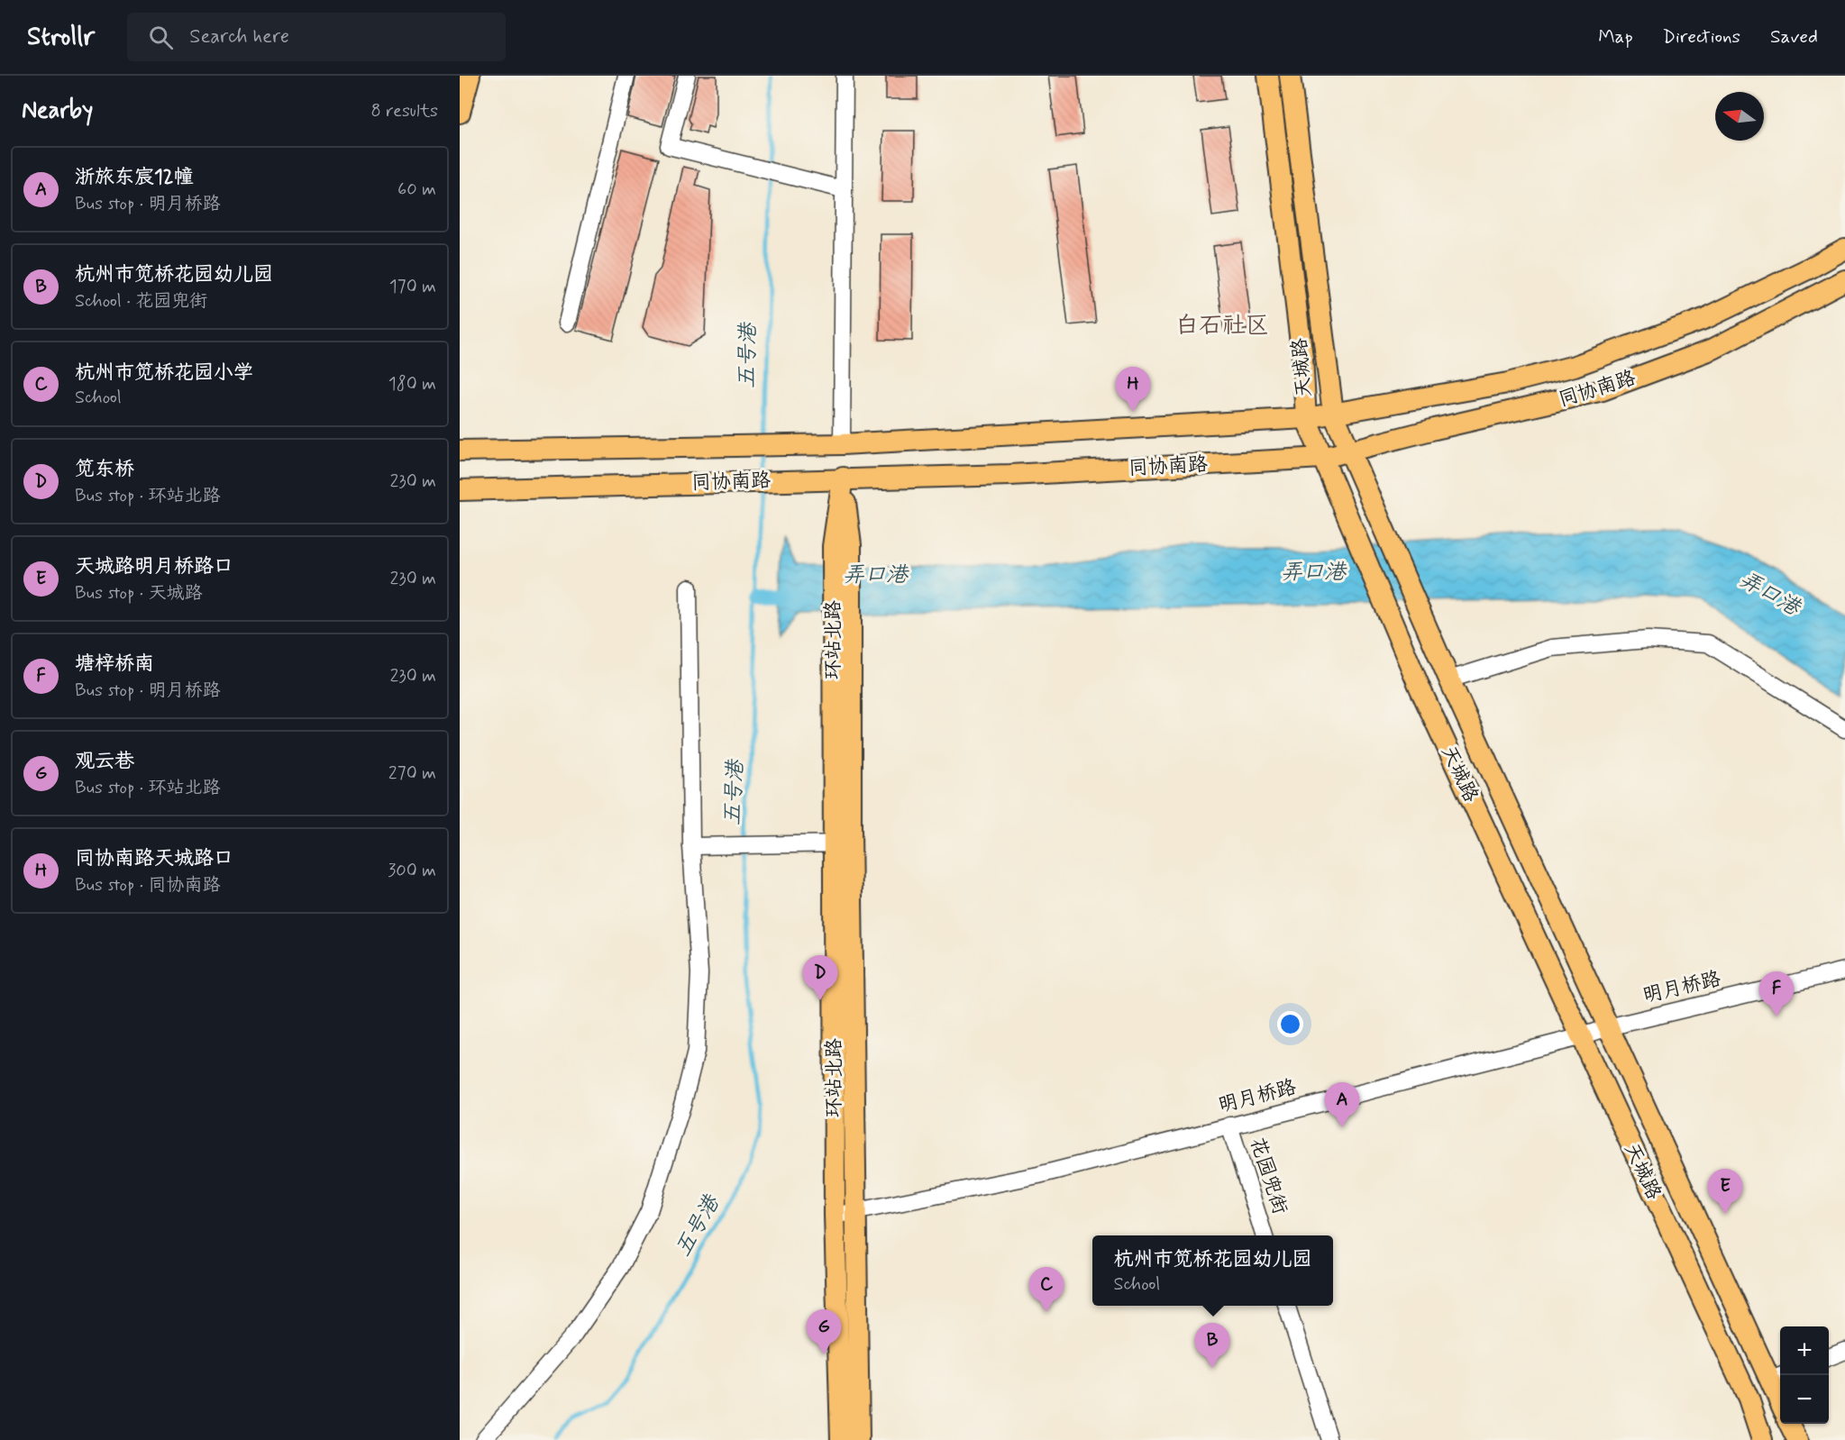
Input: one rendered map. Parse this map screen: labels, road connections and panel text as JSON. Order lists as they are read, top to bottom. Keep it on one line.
{"streets":{"main road":["天城路","同协南路","环站北路"],"street":["明月桥路","花园兜街"]},"crossings":[["天城路","同协南路"],["天城路","明月桥路"],["同协南路","环站北路"],["环站北路","明月桥路"],["明月桥路","花园兜街"]],"districts":["白石社区"],"water":["五号港","弄口港"],"north":"left","page":{"header":"Strollr","search":"Search here","nav":["Map","Directions","Saved"],"heading":["Nearby","8 results"],"list":[{"mark":"A","name":"浙旅东宸12幢","note":"Bus stop · 明月桥路","value":"60 m"},{"mark":"B","name":"杭州市笕桥花园幼儿园","note":"School · 花园兜街","value":"170 m"},{"mark":"C","name":"杭州市笕桥花园小学","note":"School","value":"180 m"},{"mark":"D","name":"笕东桥","note":"Bus stop · 环站北路","value":"230 m"},{"mark":"E","name":"天城路明月桥路口","note":"Bus stop · 天城路","value":"230 m"},{"mark":"F","name":"塘梓桥南","note":"Bus stop · 明月桥路","value":"230 m"},{"mark":"G","name":"观云巷","note":"Bus stop · 环站北路","value":"270 m"},{"mark":"H","name":"同协南路天城路口","note":"Bus stop · 同协南路","value":"300 m"}],"pins":["H","D","F","A","E","C","G","B"],"popup":["杭州市笕桥花园幼儿园","School"],"map_buttons":["+","−"]}}
